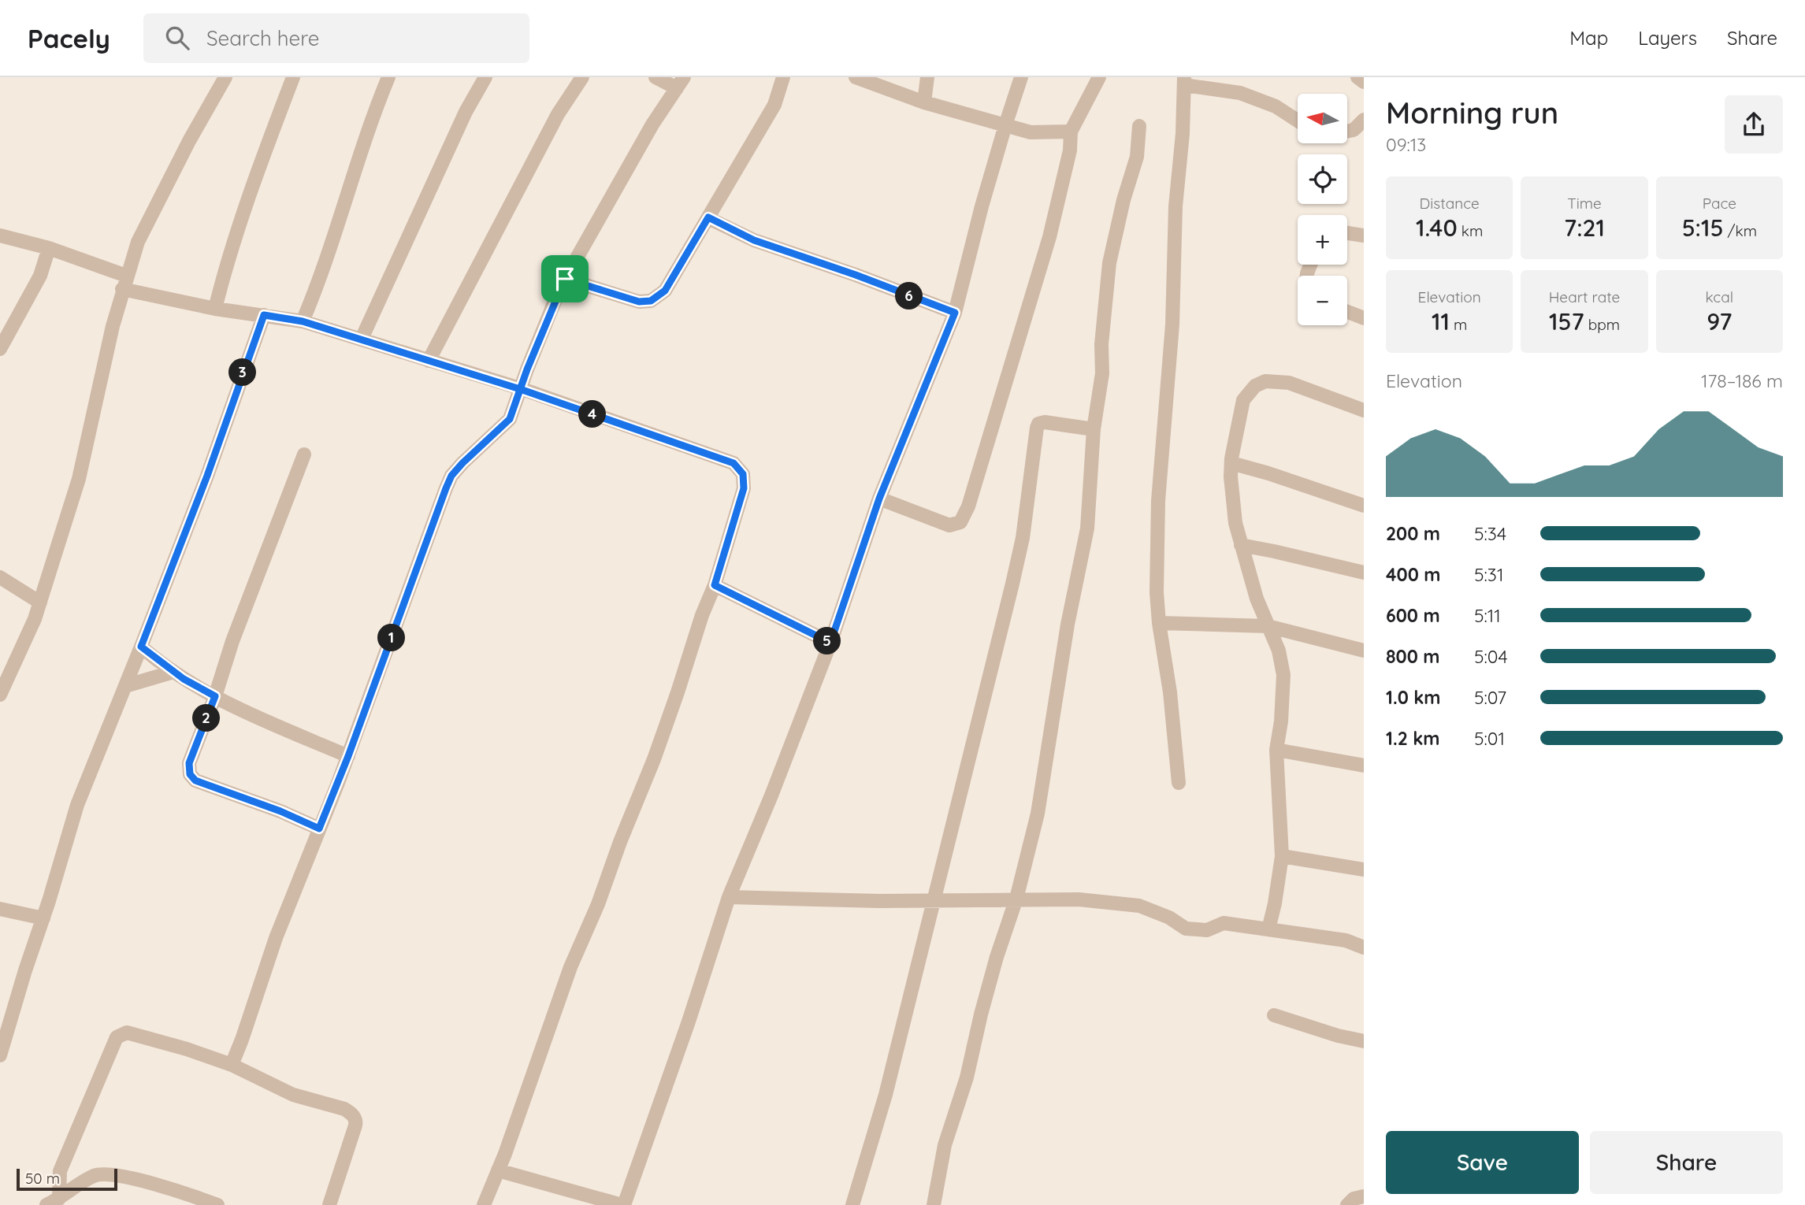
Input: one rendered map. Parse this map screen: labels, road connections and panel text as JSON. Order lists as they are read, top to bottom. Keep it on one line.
{"scale_bar":"50 m","north":"left","page":{"header":"Pacely","search":"Search here","nav":["Map","Layers","Share"],"heading":["Morning run","09:13"],"map_buttons":["+","−"],"stats":[["Distance","1.40 km"],["Time","7:21"],["Pace","5:15 /km"],["Elevation","11 m"],["Heart rate","157 bpm"],["kcal","97"]],"pins":["6","3","4","1","5","2"],"chart":["Elevation","178–186 m"],"list":[{"name":"200 m","note":"5:34"},{"name":"400 m","note":"5:31"},{"name":"600 m","note":"5:11"},{"name":"800 m","note":"5:04"},{"name":"1.0 km","note":"5:07"},{"name":"1.2 km","note":"5:01"}],"buttons":["Save","Share"],"scale":"50 m"}}
